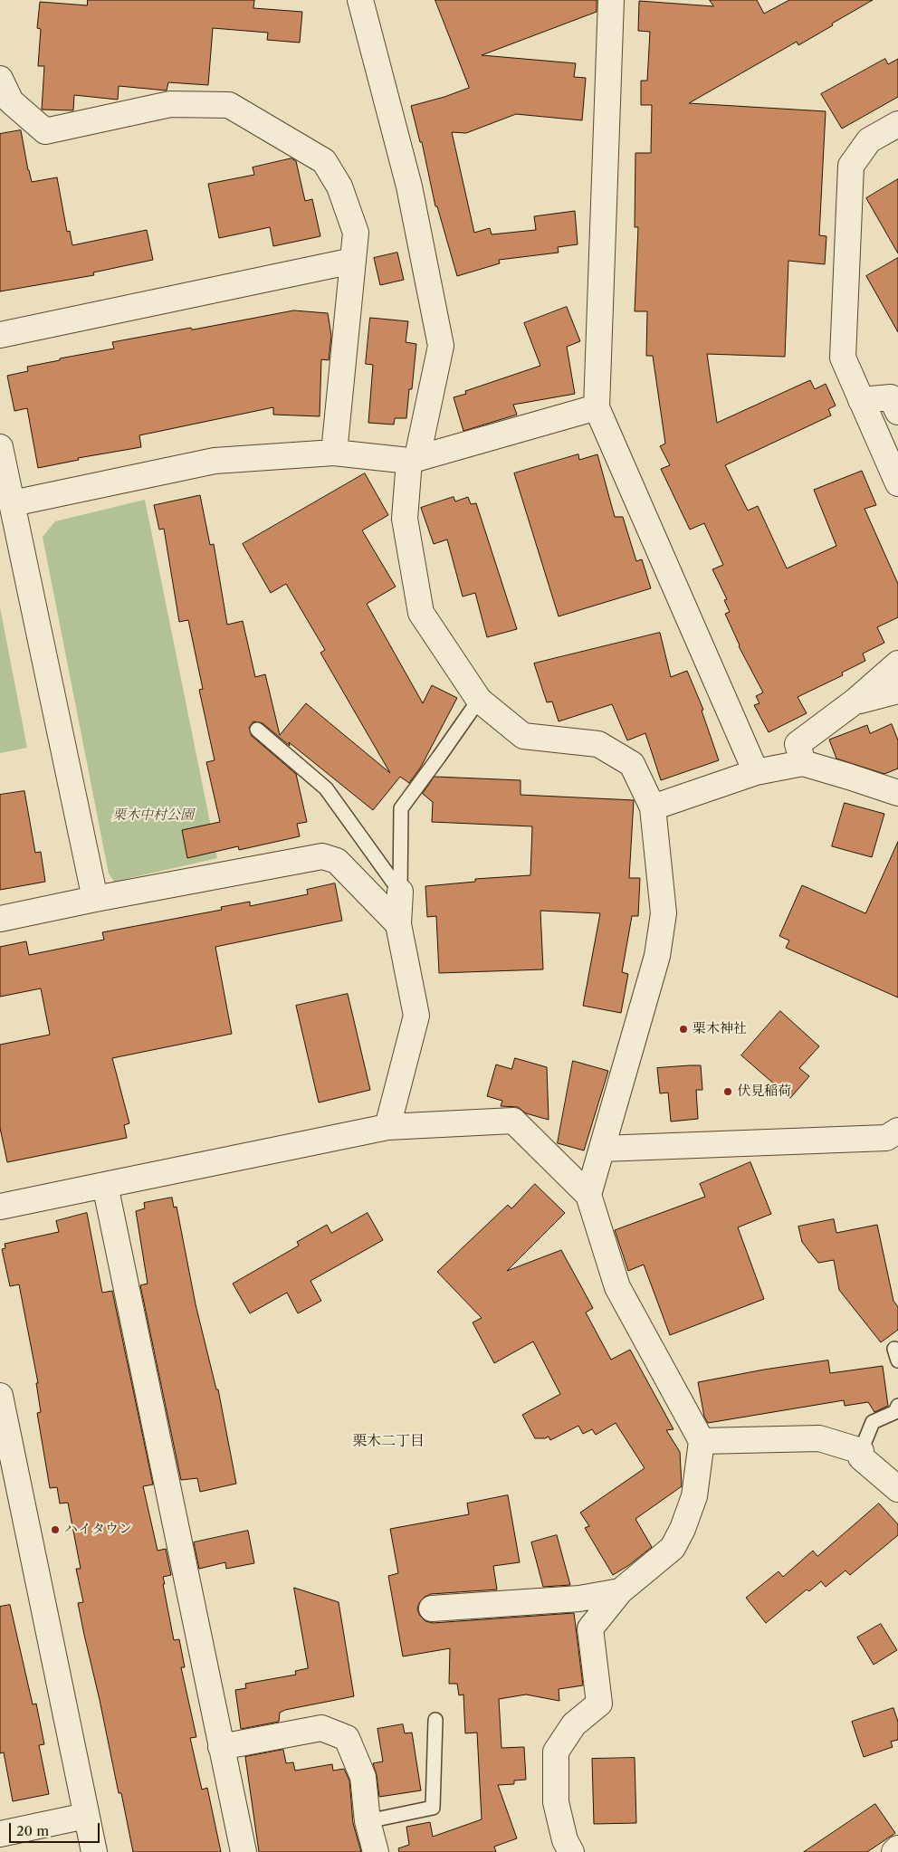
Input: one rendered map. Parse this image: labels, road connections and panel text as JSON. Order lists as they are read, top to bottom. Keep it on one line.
{"districts":["栗木二丁目"],"parks":["栗木中村公園"],"places":["栗木神社","伏見稲荷","ハイタウン"],"scale_bar":"20 m"}
